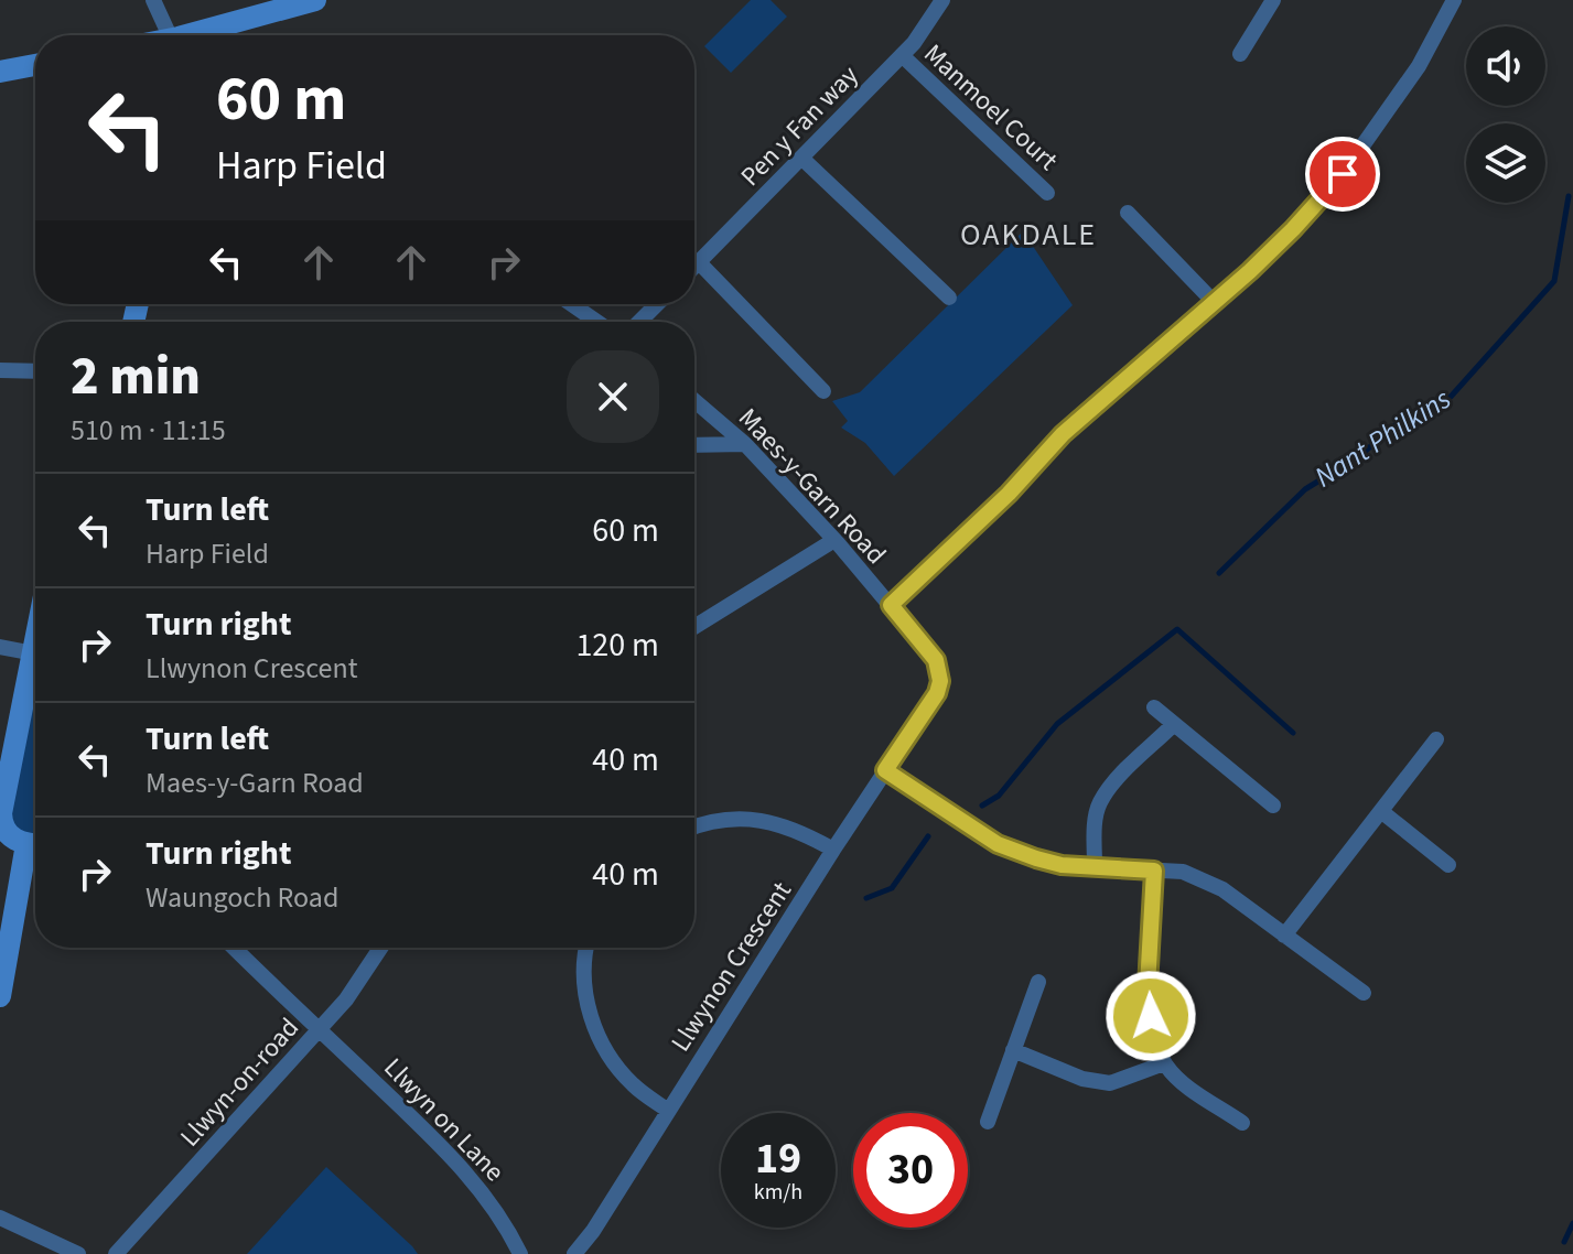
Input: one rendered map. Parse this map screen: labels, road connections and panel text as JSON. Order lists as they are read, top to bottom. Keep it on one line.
{"streets":{"street":["Manmoel Court","Pen y Fan way","Maes-y-Garn Road","Llwynon Crescent","Llwyn-on-road","Llwyn on Lane"]},"crossings":[["Manmoel Court","Pen y Fan way"],["Maes-y-Garn Road","Llwynon Crescent"],["Llwyn-on-road","Llwyn on Lane"]],"districts":["OAKDALE"],"water":["Nant Philkins"],"page":{"turn":["60 m","Harp Field"],"heading":["2 min","510 m · 11:15"],"list":[{"name":"Turn left","note":"Harp Field","value":"60 m"},{"name":"Turn right","note":"Llwynon Crescent","value":"120 m"},{"name":"Turn left","note":"Maes-y-Garn Road","value":"40 m"},{"name":"Turn right","note":"Waungoch Road","value":"40 m"}],"speed":"19 km/h","limit":"30"}}
